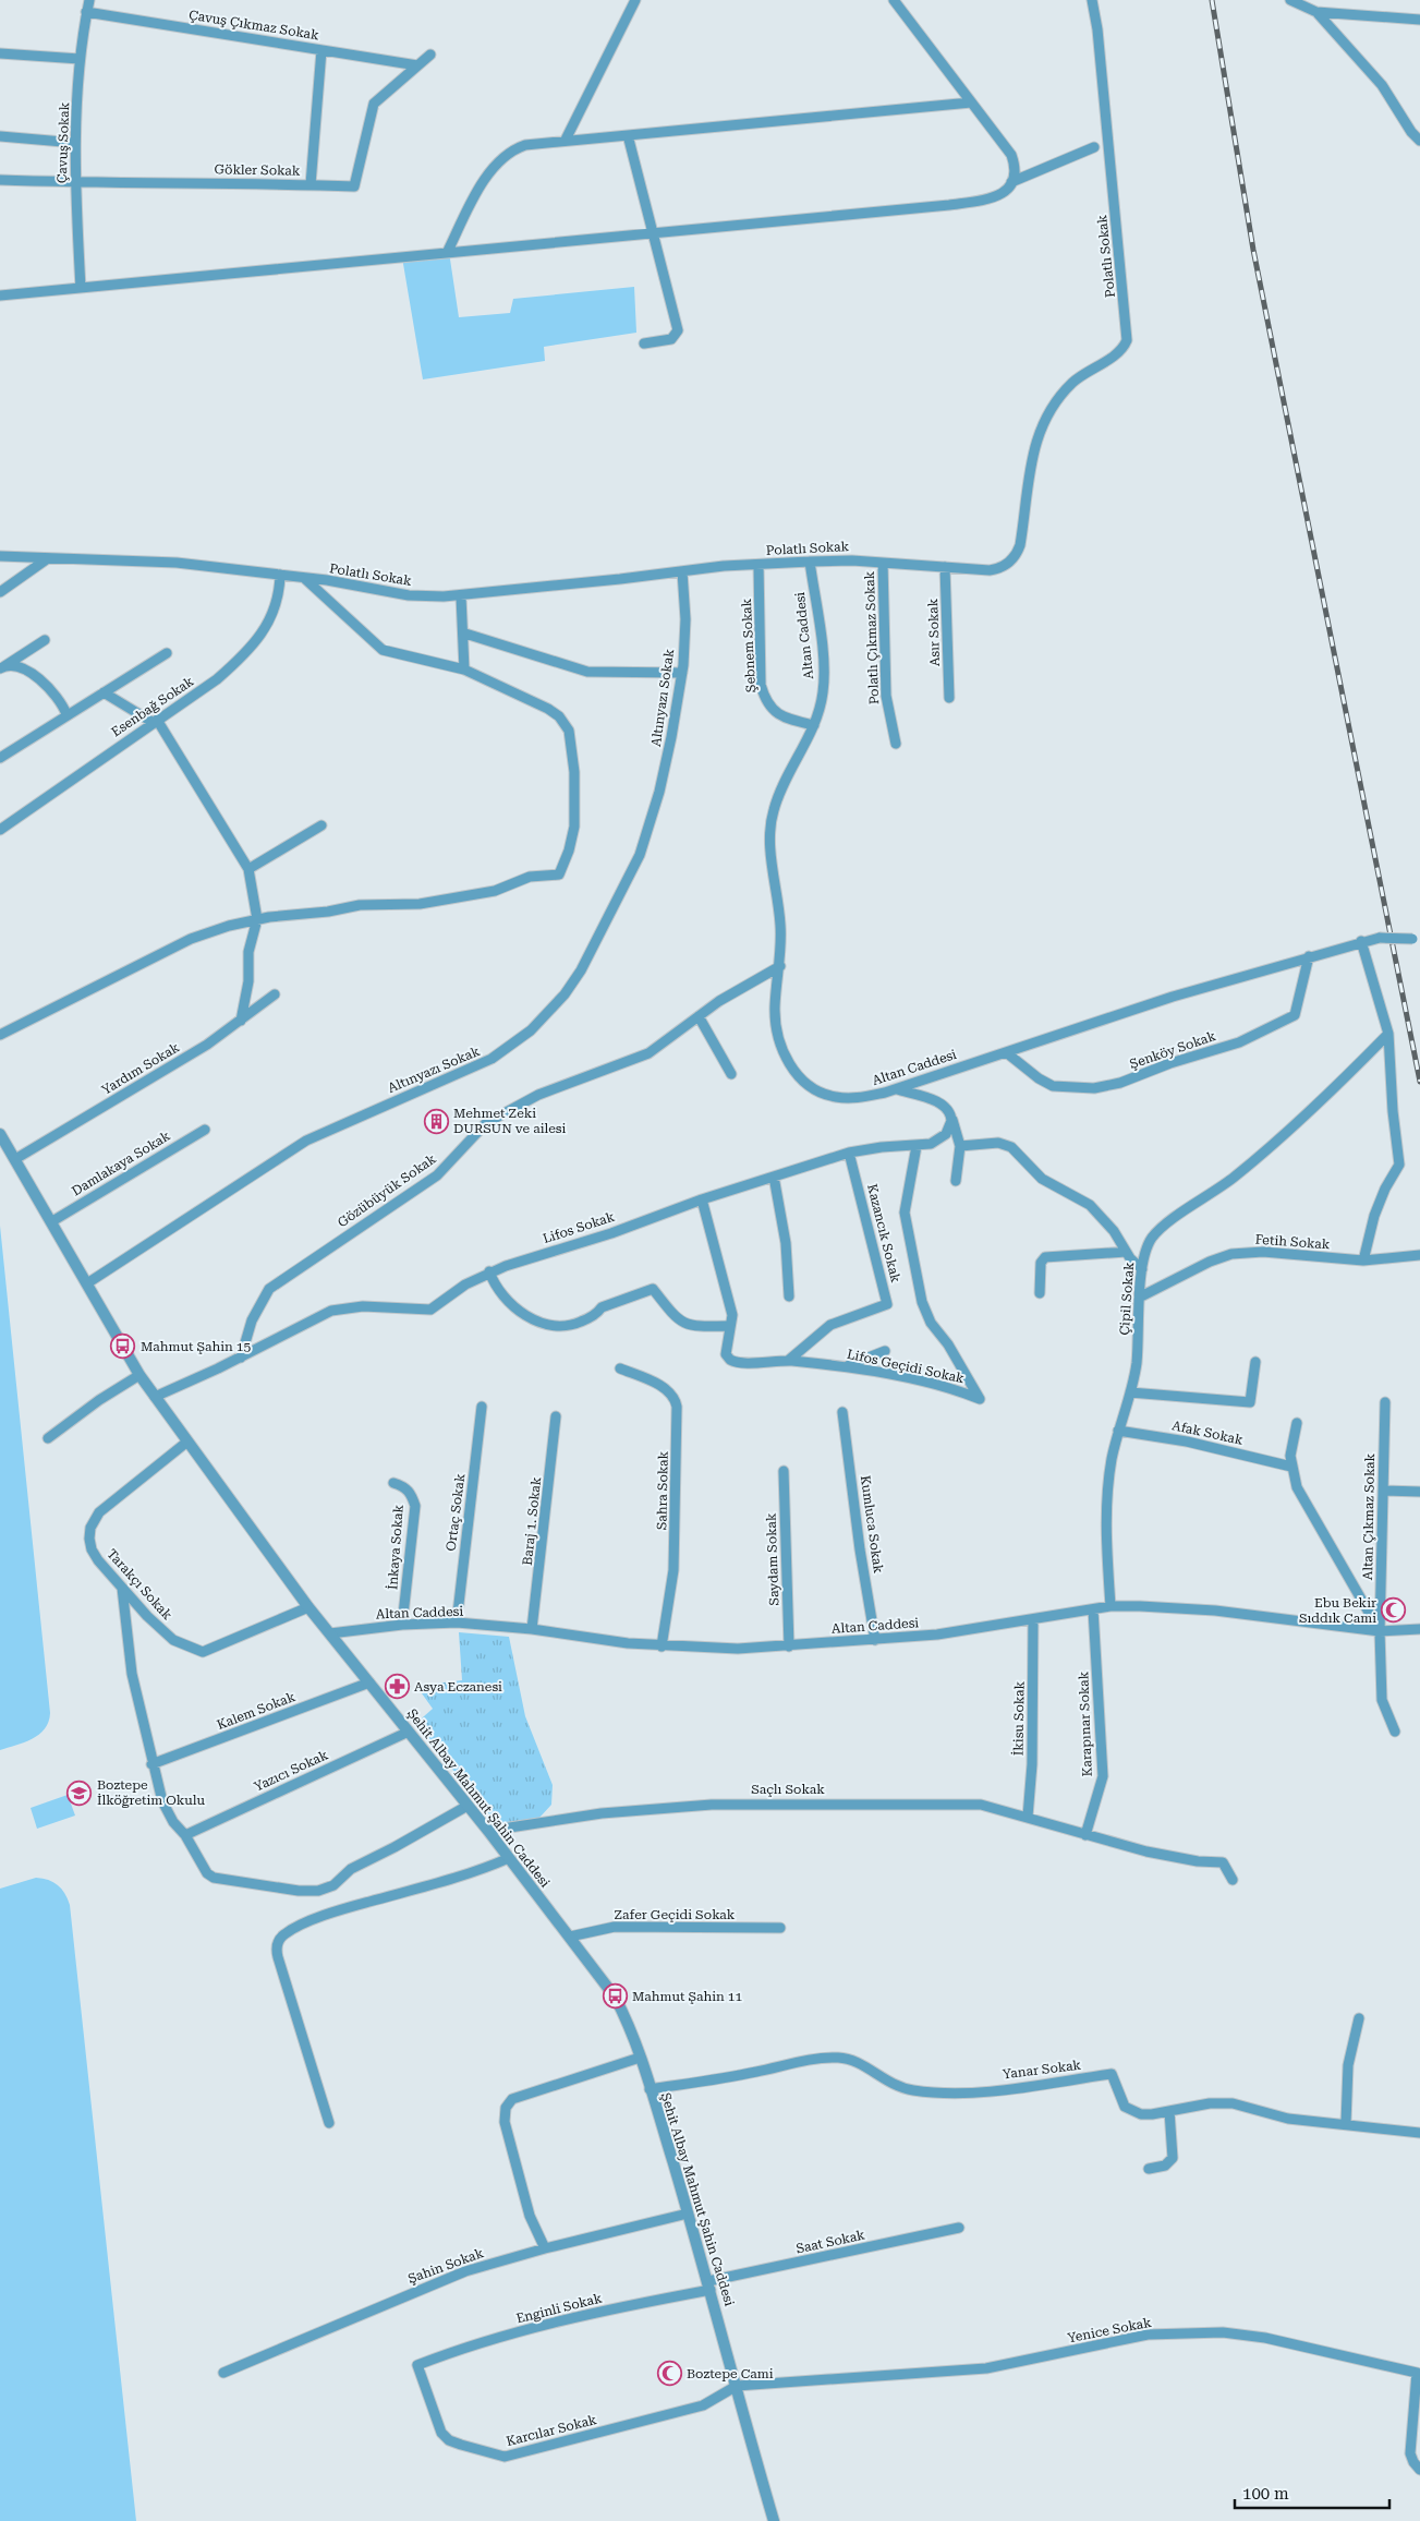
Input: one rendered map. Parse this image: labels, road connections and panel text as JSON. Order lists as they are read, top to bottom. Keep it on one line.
{"streets":{"street":["Çavuş Çıkmaz Sokak","Çavuş Sokak","Gökler Sokak","Polatlı Sokak","Asır Sokak","Altan Caddesi","Polatlı Çıkmaz Sokak","Şebnem Sokak","Altınyazı Sokak","Esenbağ Sokak","Şenköy Sokak","Yardım Sokak","Damlakaya Sokak","Gözübüyük Sokak","Lifos Sokak","Kazancık Sokak","Fetih Sokak","Çipil Sokak","Lifos Geçidi Sokak","Afak Sokak","Sahra Sokak","Ortaç Sokak","Altan Çıkmaz Sokak","Baraj 1. Sokak","Kumluca Sokak","İnkaya Sokak","Saydam Sokak","Tarakçı Sokak","Kalem Sokak","İkisu Sokak","Karapınar Sokak","Yazıcı Sokak","Saçlı Sokak","Şehit Albay Mahmut Şahin Caddesi","Zafer Geçidi Sokak","Yanar Sokak","Saat Sokak","Şahin Sokak","Enginli Sokak","Yenice Sokak","Karcılar Sokak"]},"crossings":[["Çavuş Çıkmaz Sokak","Çavuş Sokak"],["Çavuş Çıkmaz Sokak","Gökler Sokak"],["Çavuş Sokak","Gökler Sokak"],["Polatlı Sokak","Asır Sokak"],["Polatlı Sokak","Altan Caddesi"],["Polatlı Sokak","Polatlı Çıkmaz Sokak"],["Polatlı Sokak","Şebnem Sokak"],["Polatlı Sokak","Altınyazı Sokak"],["Polatlı Sokak","Esenbağ Sokak"],["Altan Caddesi","Şebnem Sokak"],["Altan Caddesi","Şenköy Sokak"],["Altan Caddesi","Gözübüyük Sokak"],["Altan Caddesi","Çipil Sokak"],["Altan Caddesi","Sahra Sokak"],["Altan Caddesi","Ortaç Sokak"],["Altan Caddesi","Altan Çıkmaz Sokak"],["Altan Caddesi","Baraj 1. Sokak"],["Altan Caddesi","Kumluca Sokak"],["Altan Caddesi","İnkaya Sokak"],["Altan Caddesi","Saydam Sokak"],["Altan Caddesi","İkisu Sokak"],["Altan Caddesi","Karapınar Sokak"],["Altan Caddesi","Şehit Albay Mahmut Şahin Caddesi"],["Altınyazı Sokak","Şehit Albay Mahmut Şahin Caddesi"],["Yardım Sokak","Şehit Albay Mahmut Şahin Caddesi"],["Damlakaya Sokak","Şehit Albay Mahmut Şahin Caddesi"],["Gözübüyük Sokak","Lifos Sokak"],["Lifos Sokak","Kazancık Sokak"],["Lifos Sokak","Lifos Geçidi Sokak"],["Lifos Sokak","Şehit Albay Mahmut Şahin Caddesi"],["Kazancık Sokak","Lifos Geçidi Sokak"],["Fetih Sokak","Çipil Sokak"],["Çipil Sokak","Afak Sokak"],["Tarakçı Sokak","Şehit Albay Mahmut Şahin Caddesi"],["Kalem Sokak","Şehit Albay Mahmut Şahin Caddesi"],["İkisu Sokak","Saçlı Sokak"],["Karapınar Sokak","Saçlı Sokak"],["Yazıcı Sokak","Şehit Albay Mahmut Şahin Caddesi"],["Saçlı Sokak","Şehit Albay Mahmut Şahin Caddesi"],["Şehit Albay Mahmut Şahin Caddesi","Zafer Geçidi Sokak"],["Şehit Albay Mahmut Şahin Caddesi","Yanar Sokak"],["Şehit Albay Mahmut Şahin Caddesi","Saat Sokak"],["Şehit Albay Mahmut Şahin Caddesi","Şahin Sokak"],["Şehit Albay Mahmut Şahin Caddesi","Enginli Sokak"],["Şehit Albay Mahmut Şahin Caddesi","Yenice Sokak"],["Şehit Albay Mahmut Şahin Caddesi","Karcılar Sokak"],["Saat Sokak","Enginli Sokak"],["Enginli Sokak","Karcılar Sokak"],["Yenice Sokak","Karcılar Sokak"]],"places":{"building":["Mehmet Zeki DURSUN ve ailesi"],"bus stop":["Mahmut Şahin 15","Mahmut Şahin 11"],"mosque":["Ebu Bekir Sıddık Cami","Boztepe Cami"],"pharmacy":["Asya Eczanesi"],"school or university":["Boztepe İlköğretim Okulu"]},"scale_bar":"100 m"}
